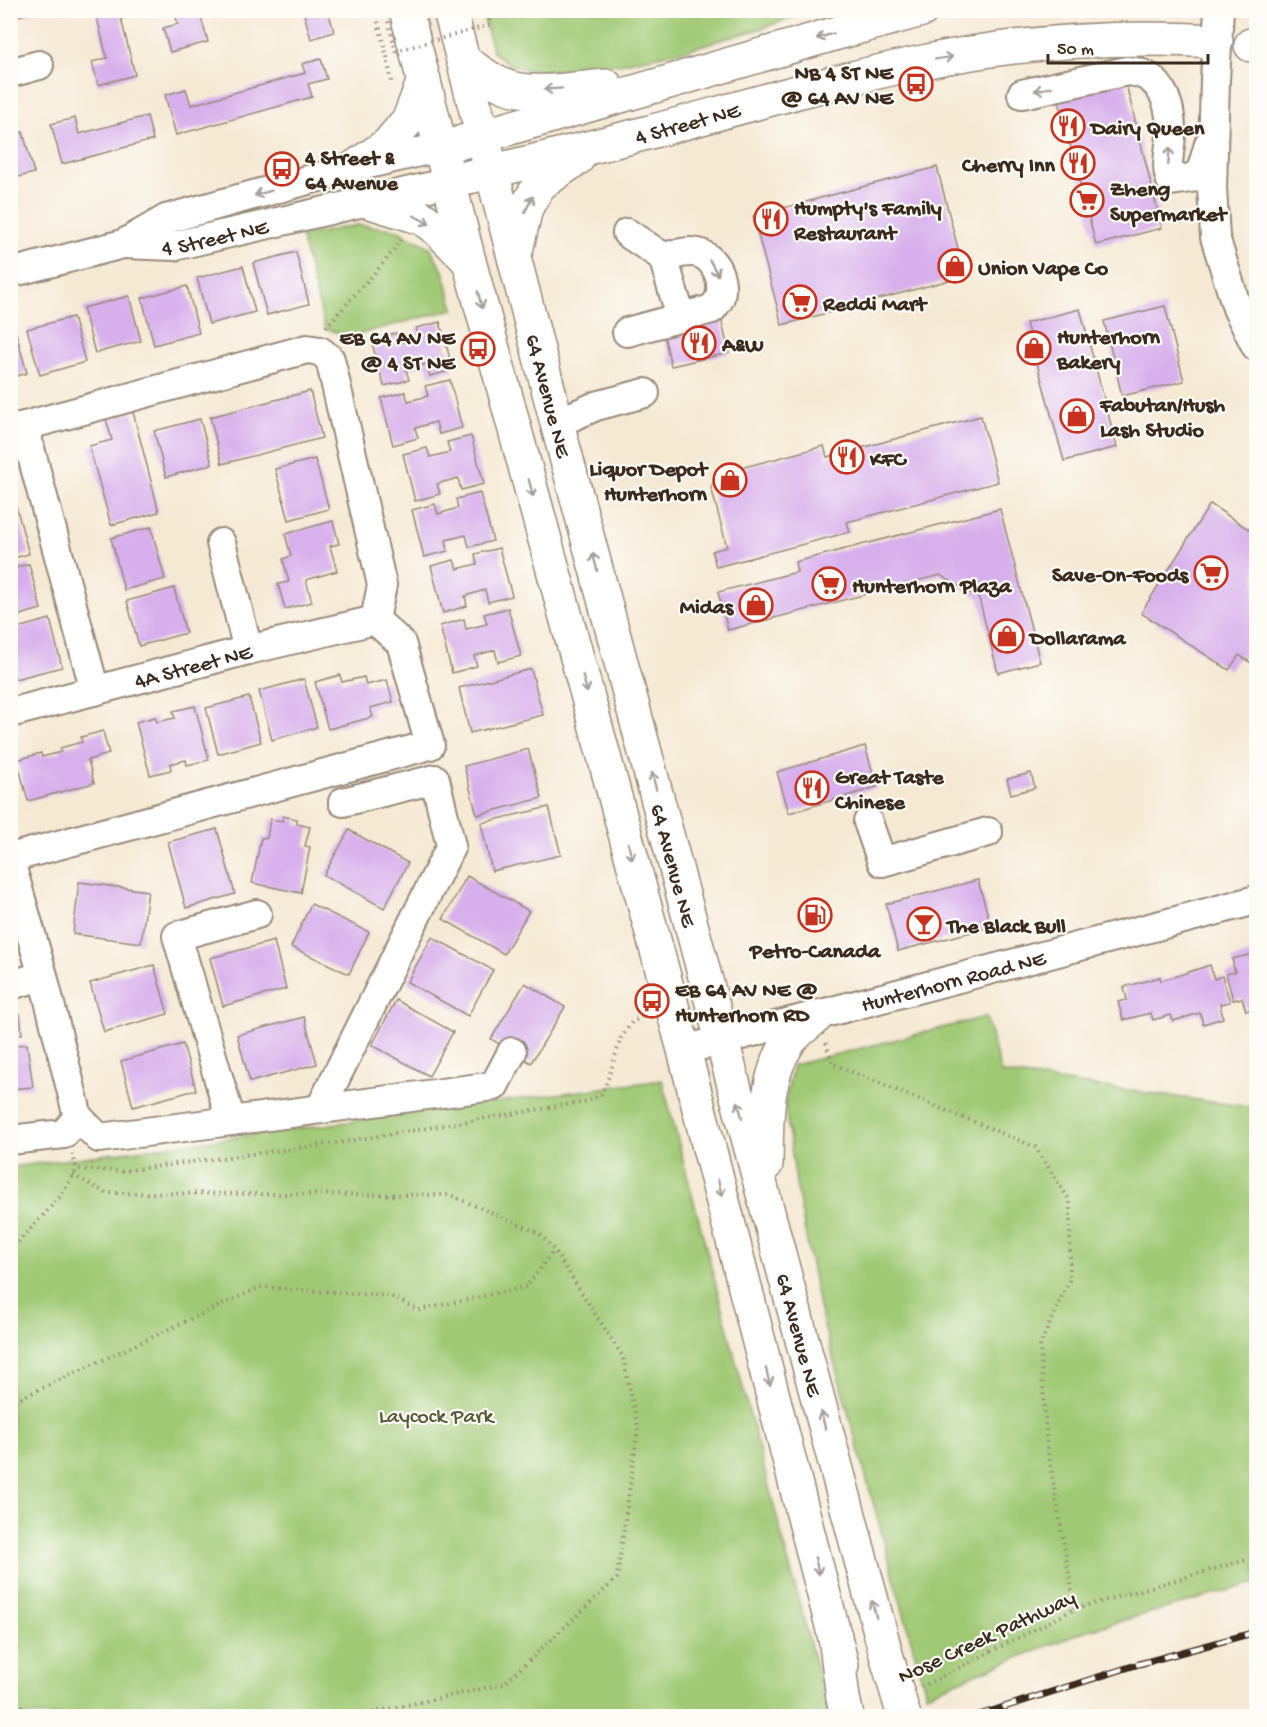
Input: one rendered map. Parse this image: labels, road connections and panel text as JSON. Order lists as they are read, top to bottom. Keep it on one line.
{"streets":{"main road":["4 Street NE","64 Avenue NE"],"street":["4A Street NE","Hunterhorn Road NE"],"path":["Nose Creek Pathway"]},"crossings":[["4 Street NE","64 Avenue NE"],["64 Avenue NE","Hunterhorn Road NE"],["64 Avenue NE","Nose Creek Pathway"]],"parks":["Laycock Park"],"places":{"bus stop":["NB 4 ST NE @ 64 AV NE","4 Street & 64 Avenue","EB 64 AV NE @ 4 ST NE","EB 64 AV NE @ Hunterhorn RD"],"restaurant":["Dairy Queen","Cherry Inn","Humpty's Family Restaurant","A&W","KFC","Great Taste Chinese"],"supermarket":["Zheng Supermarket","Reddi Mart","Save-On-Foods","Hunterhorn Plaza"],"shop":["Union Vape Co","Hunterhorn Bakery","Fabutan/Hush Lash Studio","Liquor Depot Hunterhorn","Midas","Dollarama"],"fuel station":["Petro-Canada"],"bar":["The Black Bull"]},"scale_bar":"50 m"}
